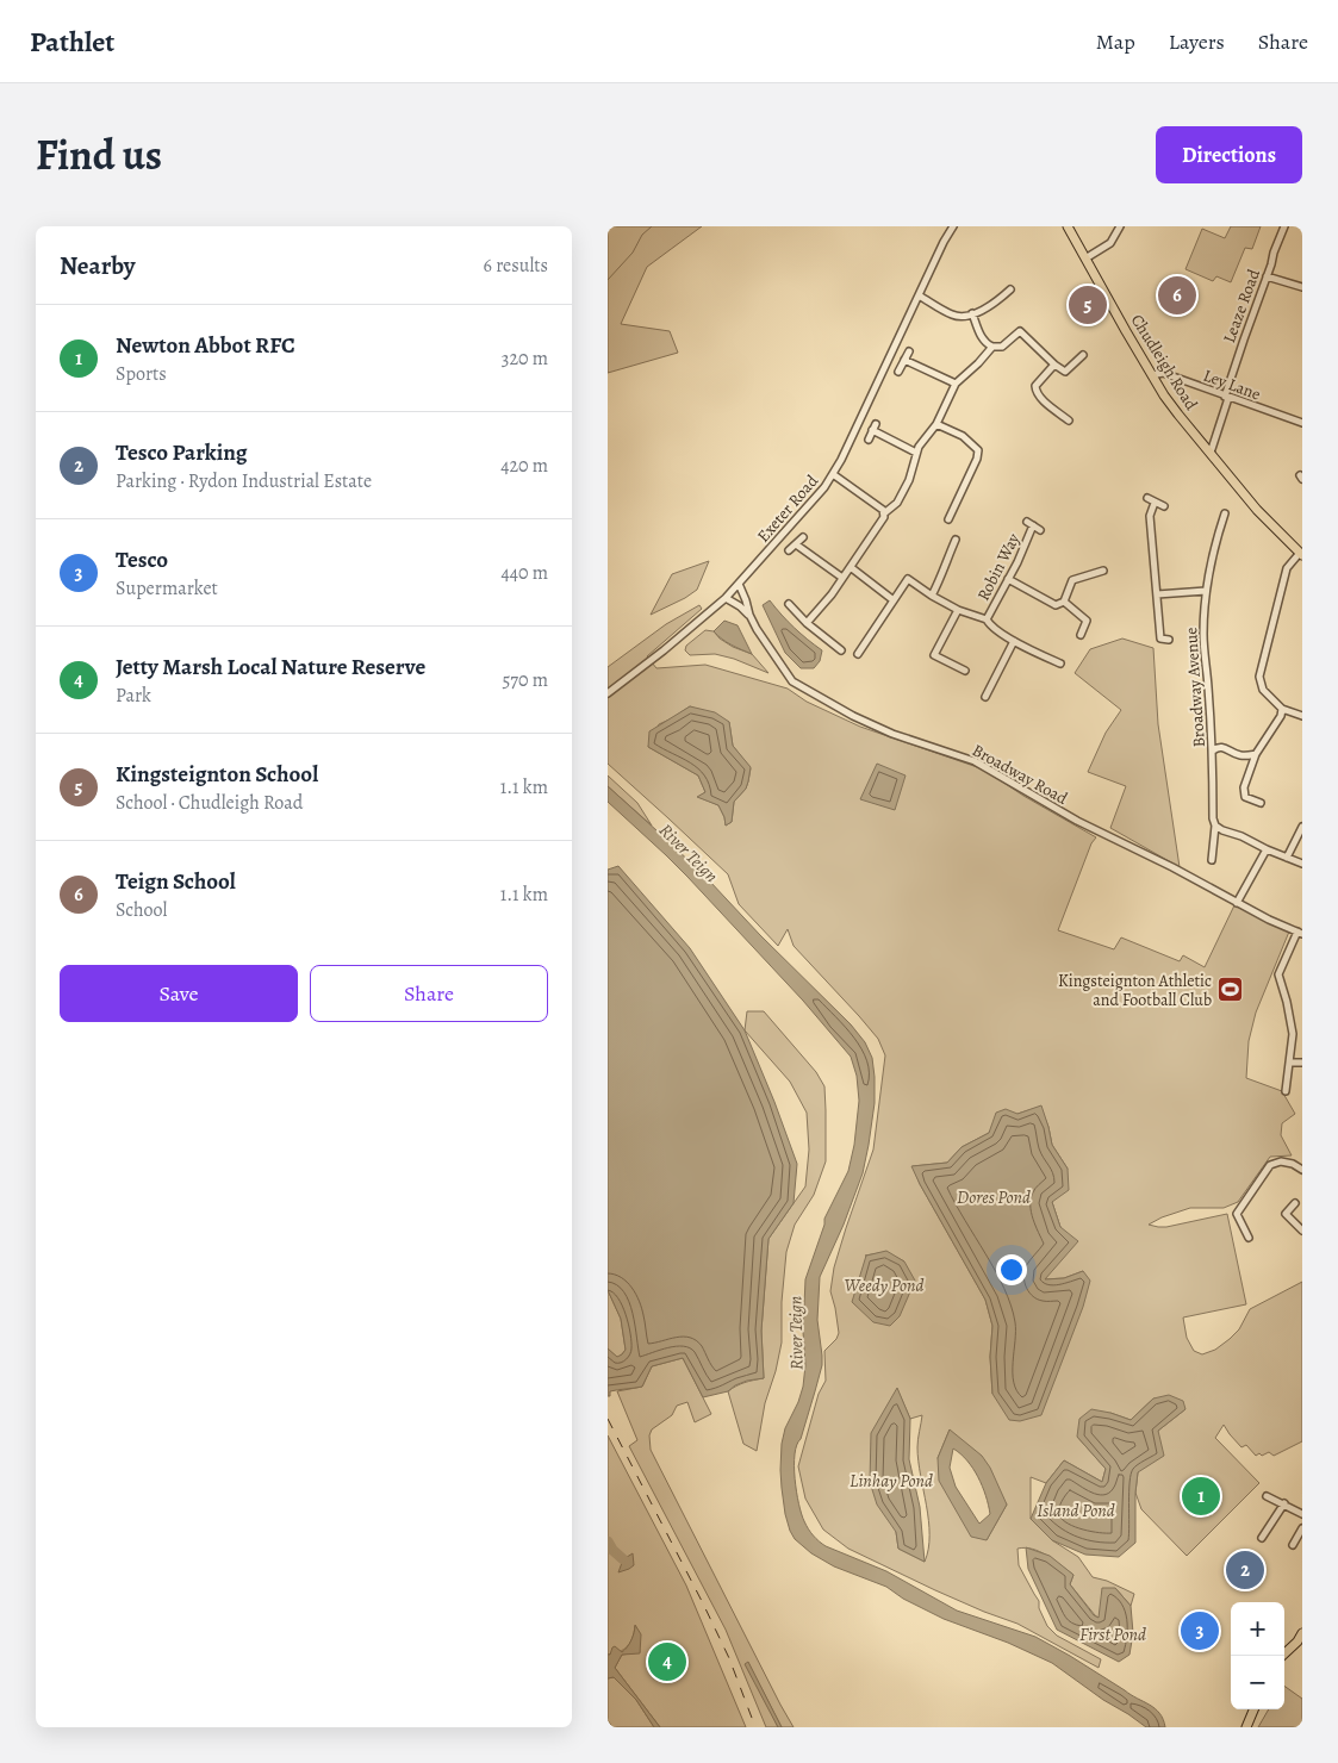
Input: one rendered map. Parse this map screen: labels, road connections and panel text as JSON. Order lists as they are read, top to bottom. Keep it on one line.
{"streets":{"main road":["Chudleigh Road"],"street":["Leaze Road","Ley Lane","Exeter Road","Robin Way","Broadway Avenue","Broadway Road"]},"crossings":[["Leaze Road","Chudleigh Road"],["Leaze Road","Ley Lane"],["Chudleigh Road","Ley Lane"],["Exeter Road","Broadway Road"]],"water":["River Teign","Dores Pond","Weedy Pond","Linhay Pond","Island Pond","First Pond"],"places":{"sports":["Kingsteignton Athletic and Football Club"]},"page":{"header":"Pathlet","nav":["Map","Layers","Share"],"title":"Find us","buttons":["Directions",["Save","Share"]],"heading":["Nearby","6 results"],"pins":["6","5","1","2","3","4"],"list":[{"mark":"1","name":"Newton Abbot RFC","note":"Sports","value":"320 m"},{"mark":"2","name":"Tesco Parking","note":"Parking · Rydon Industrial Estate","value":"420 m"},{"mark":"3","name":"Tesco","note":"Supermarket","value":"440 m"},{"mark":"4","name":"Jetty Marsh Local Nature Reserve","note":"Park","value":"570 m"},{"mark":"5","name":"Kingsteignton School","note":"School · Chudleigh Road","value":"1.1 km"},{"mark":"6","name":"Teign School","note":"School","value":"1.1 km"}],"map_buttons":["+","−"]}}
